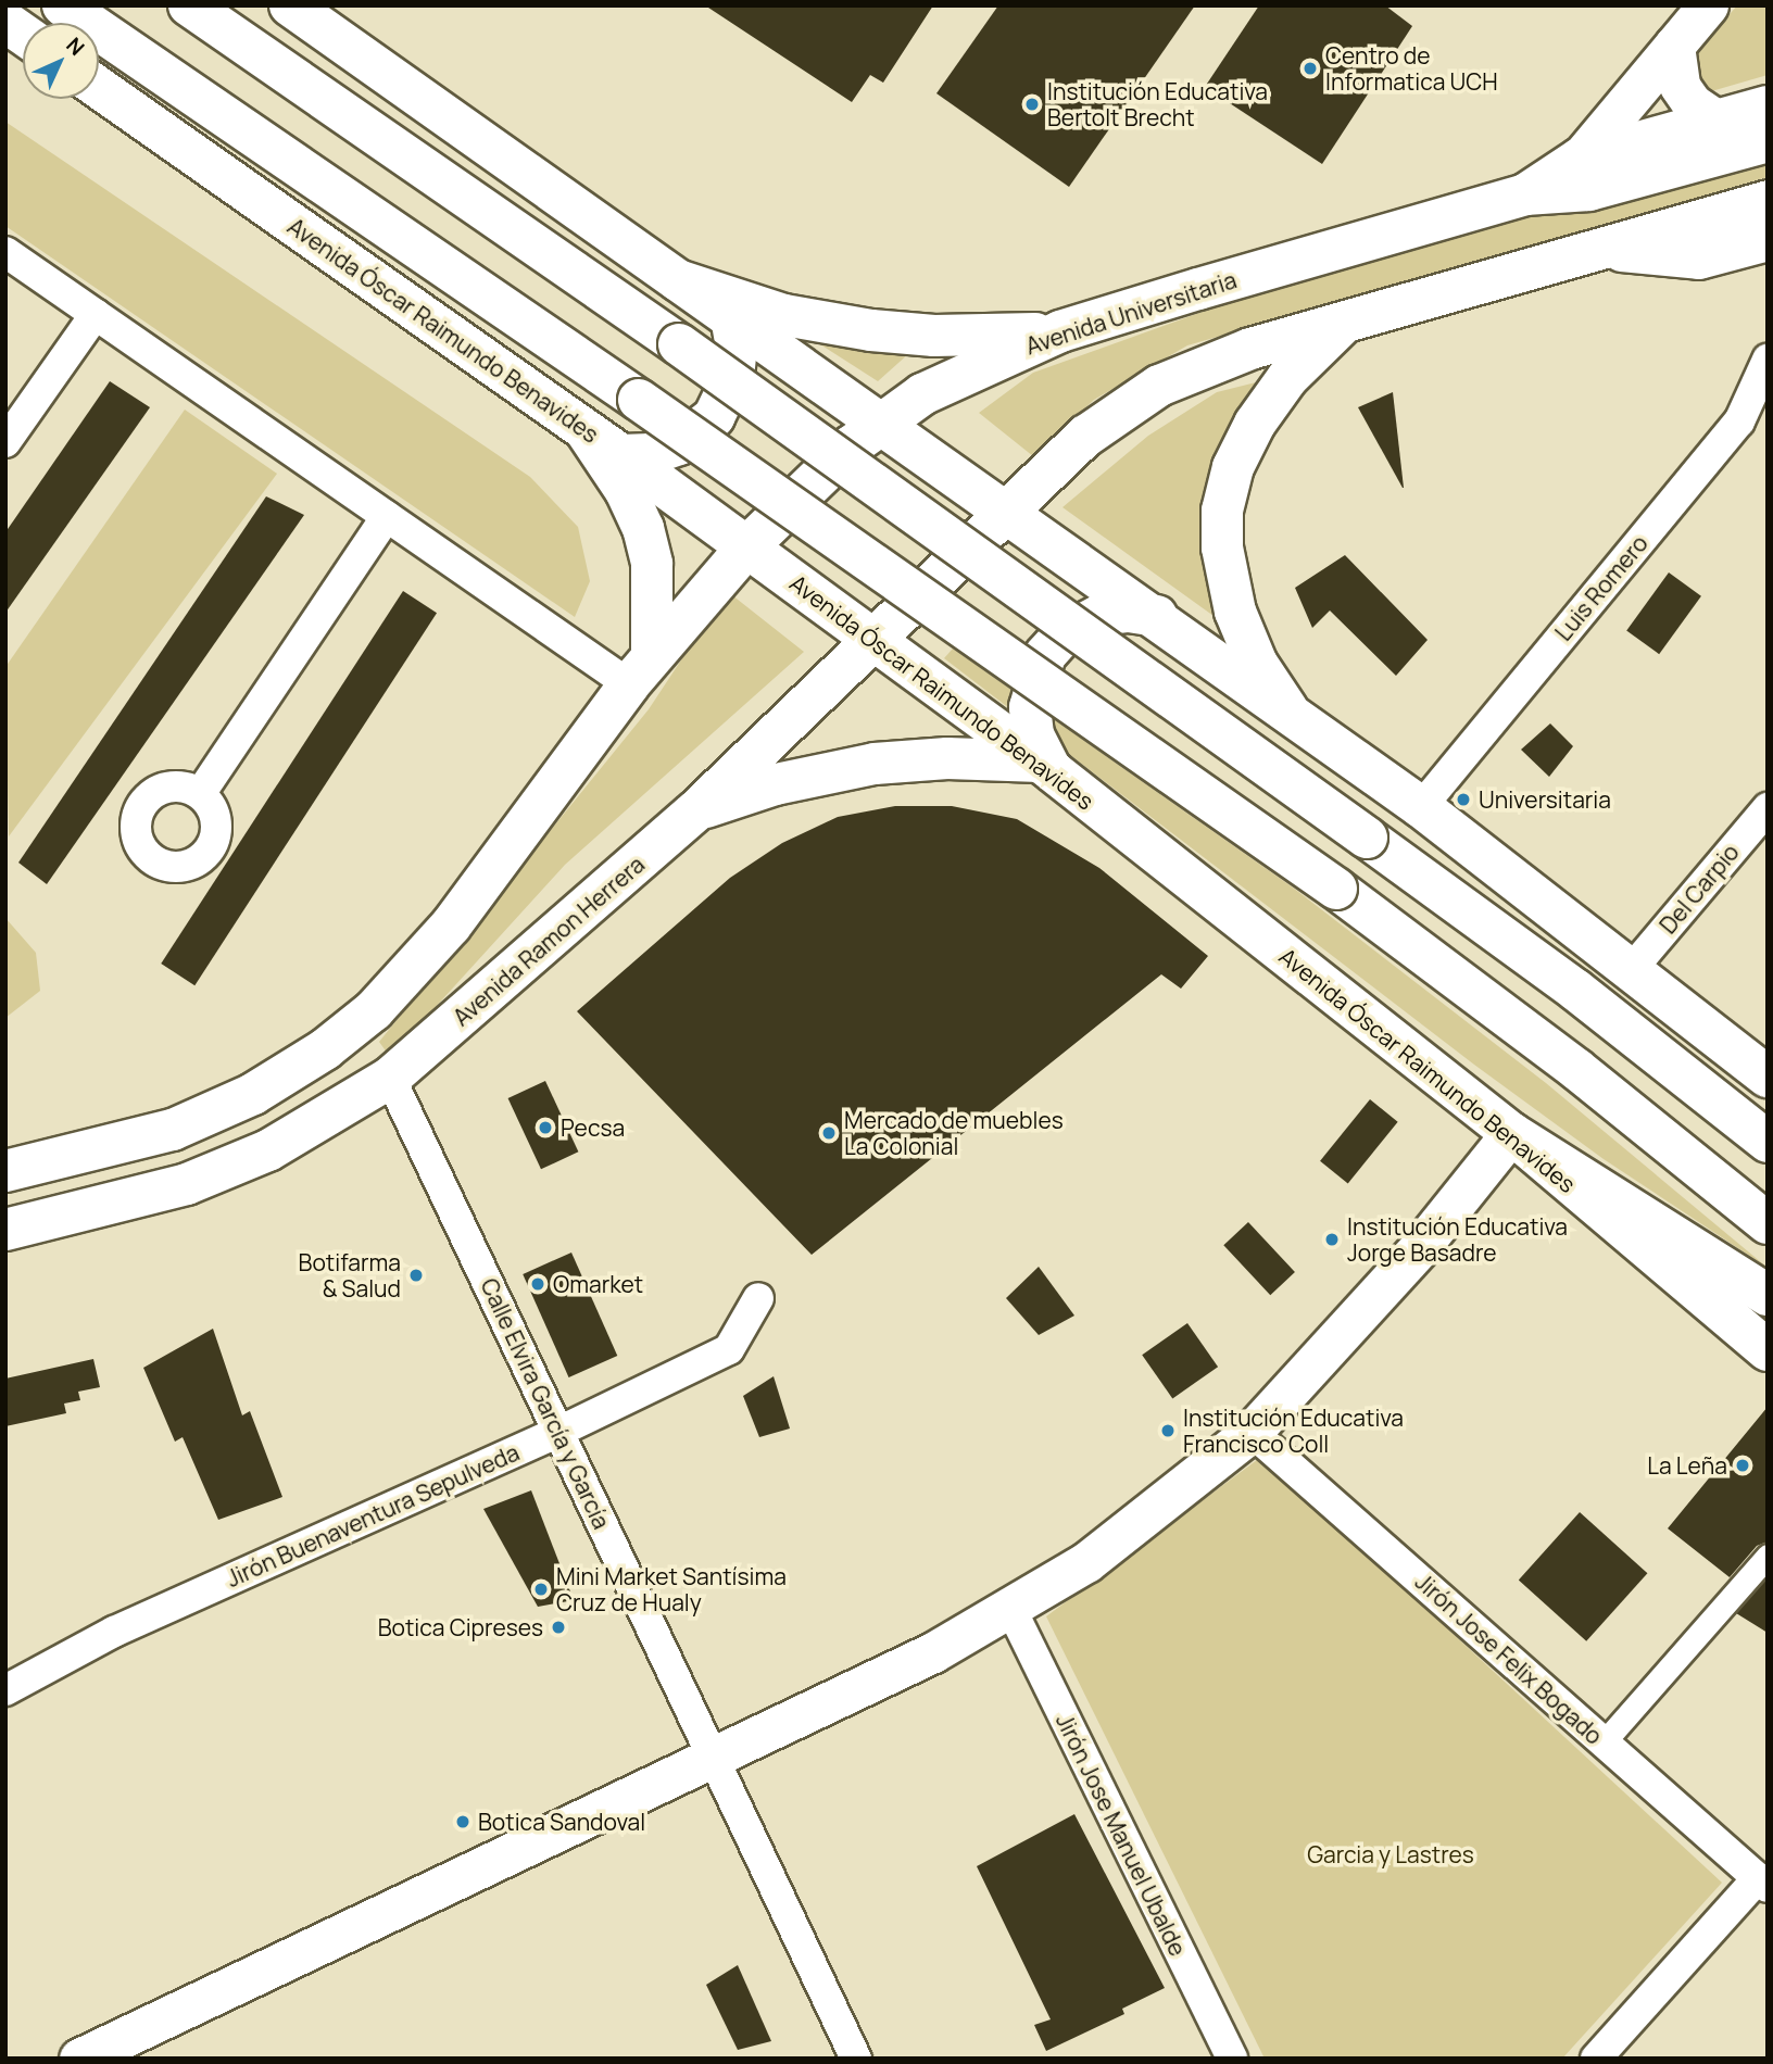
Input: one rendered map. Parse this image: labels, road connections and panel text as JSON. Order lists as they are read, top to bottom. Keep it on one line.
{"streets":{"main road":["Avenida Universitaria","Avenida Óscar Raimundo Benavides","Avenida Ramon Herrera"],"street":["Luis Romero","Del Carpio","Calle Elvira García y García","Jirón Buenaventura Sepulveda","Jirón Jose Felix Bogado","Jirón Jose Manuel Ubalde"]},"crossings":[["Avenida Universitaria","Avenida Óscar Raimundo Benavides"],["Avenida Óscar Raimundo Benavides","Avenida Ramon Herrera"],["Avenida Ramon Herrera","Calle Elvira García y García"],["Calle Elvira García y García","Jirón Buenaventura Sepulveda"]],"parks":["Garcia y Lastres"],"places":["Centro de Informatica UCH","Institución Educativa Bertolt Brecht","Universitaria","Pecsa","Mercado de muebles La Colonial","Institución Educativa Jorge Basadre","Botifarma & Salud","Omarket","Institución Educativa Francisco Coll","La Leña","Mini Market Santísima Cruz de Hualy","Botica Cipreses","Botica Sandoval"],"north":"top right"}
